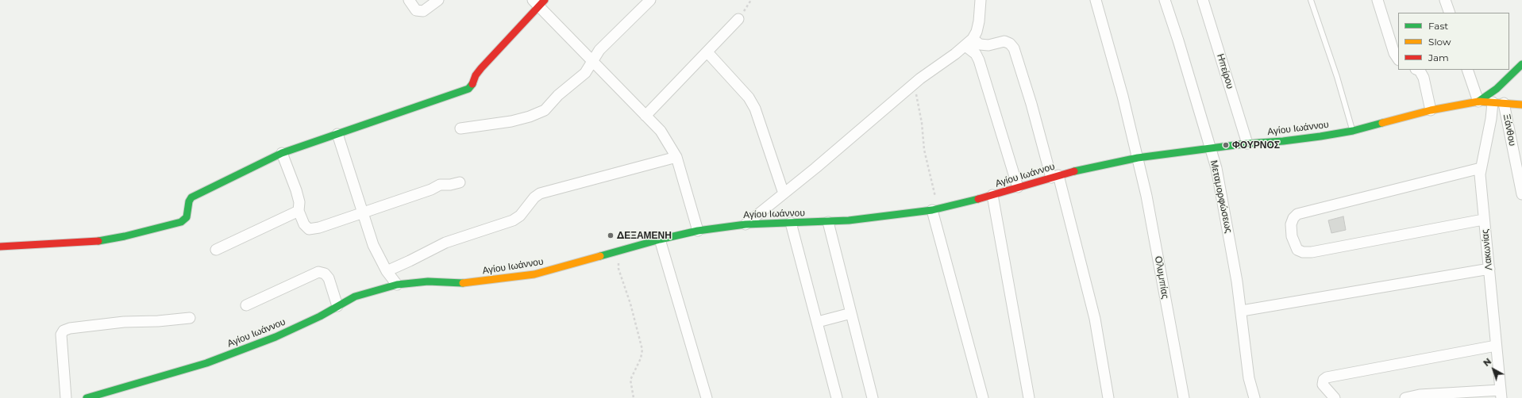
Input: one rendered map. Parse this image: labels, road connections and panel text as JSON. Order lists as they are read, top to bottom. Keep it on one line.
{"streets":{"street":["Ηπείρου","Αγίου Ιωάννου","Ξάνθου","Μεταμορφώσεως","Λακωνίας","Ολυμπίας"]},"crossings":[["Ηπείρου","Αγίου Ιωάννου"],["Αγίου Ιωάννου","Μεταμορφώσεως"],["Αγίου Ιωάννου","Ολυμπίας"]],"places":["ΦΟΥΡΝΟΣ","ΔΕΞΑΜΕΝΗ"],"legend":["Fast","Slow","Jam"],"north":"top left"}
